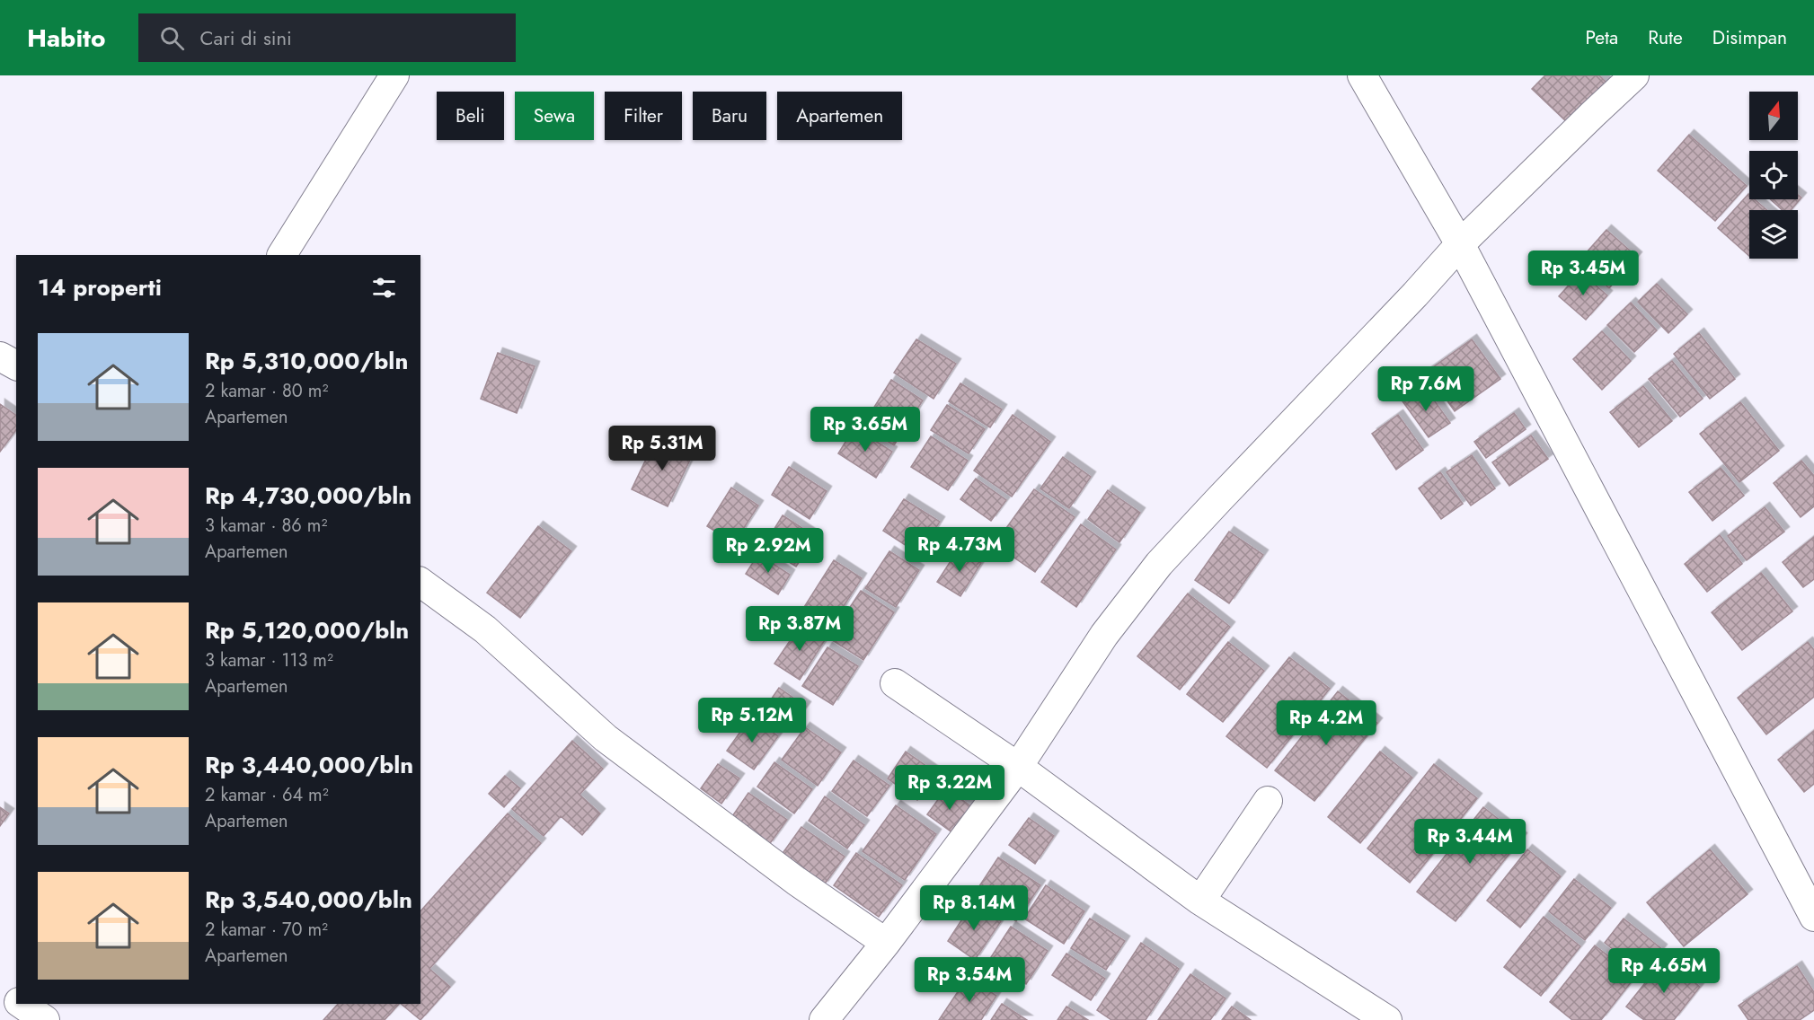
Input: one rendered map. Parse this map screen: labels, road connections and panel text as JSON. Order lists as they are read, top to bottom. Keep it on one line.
{"north":"top","page":{"header":"Habito","search":"Cari di sini","nav":["Peta","Rute","Disimpan"],"chip":["Beli","Sewa","Filter","Baru","Apartemen"],"price":["Rp 3.45M","Rp 7.6M","Rp 3.65M","Rp 5.31M","Rp 4.73M","Rp 2.92M","Rp 3.87M","Rp 5.12M","Rp 4.2M","Rp 3.22M","Rp 3.44M","Rp 8.14M","Rp 4.65M","Rp 3.54M"],"heading":"14 properti","list":[{"name":"Rp 5,310,000/bln","note":"2 kamar · 80 m² · Apartemen"},{"name":"Rp 4,730,000/bln","note":"3 kamar · 86 m² · Apartemen"},{"name":"Rp 5,120,000/bln","note":"3 kamar · 113 m² · Apartemen"},{"name":"Rp 3,440,000/bln","note":"2 kamar · 64 m² · Apartemen"},{"name":"Rp 3,540,000/bln","note":"2 kamar · 70 m² · Apartemen"}]}}
